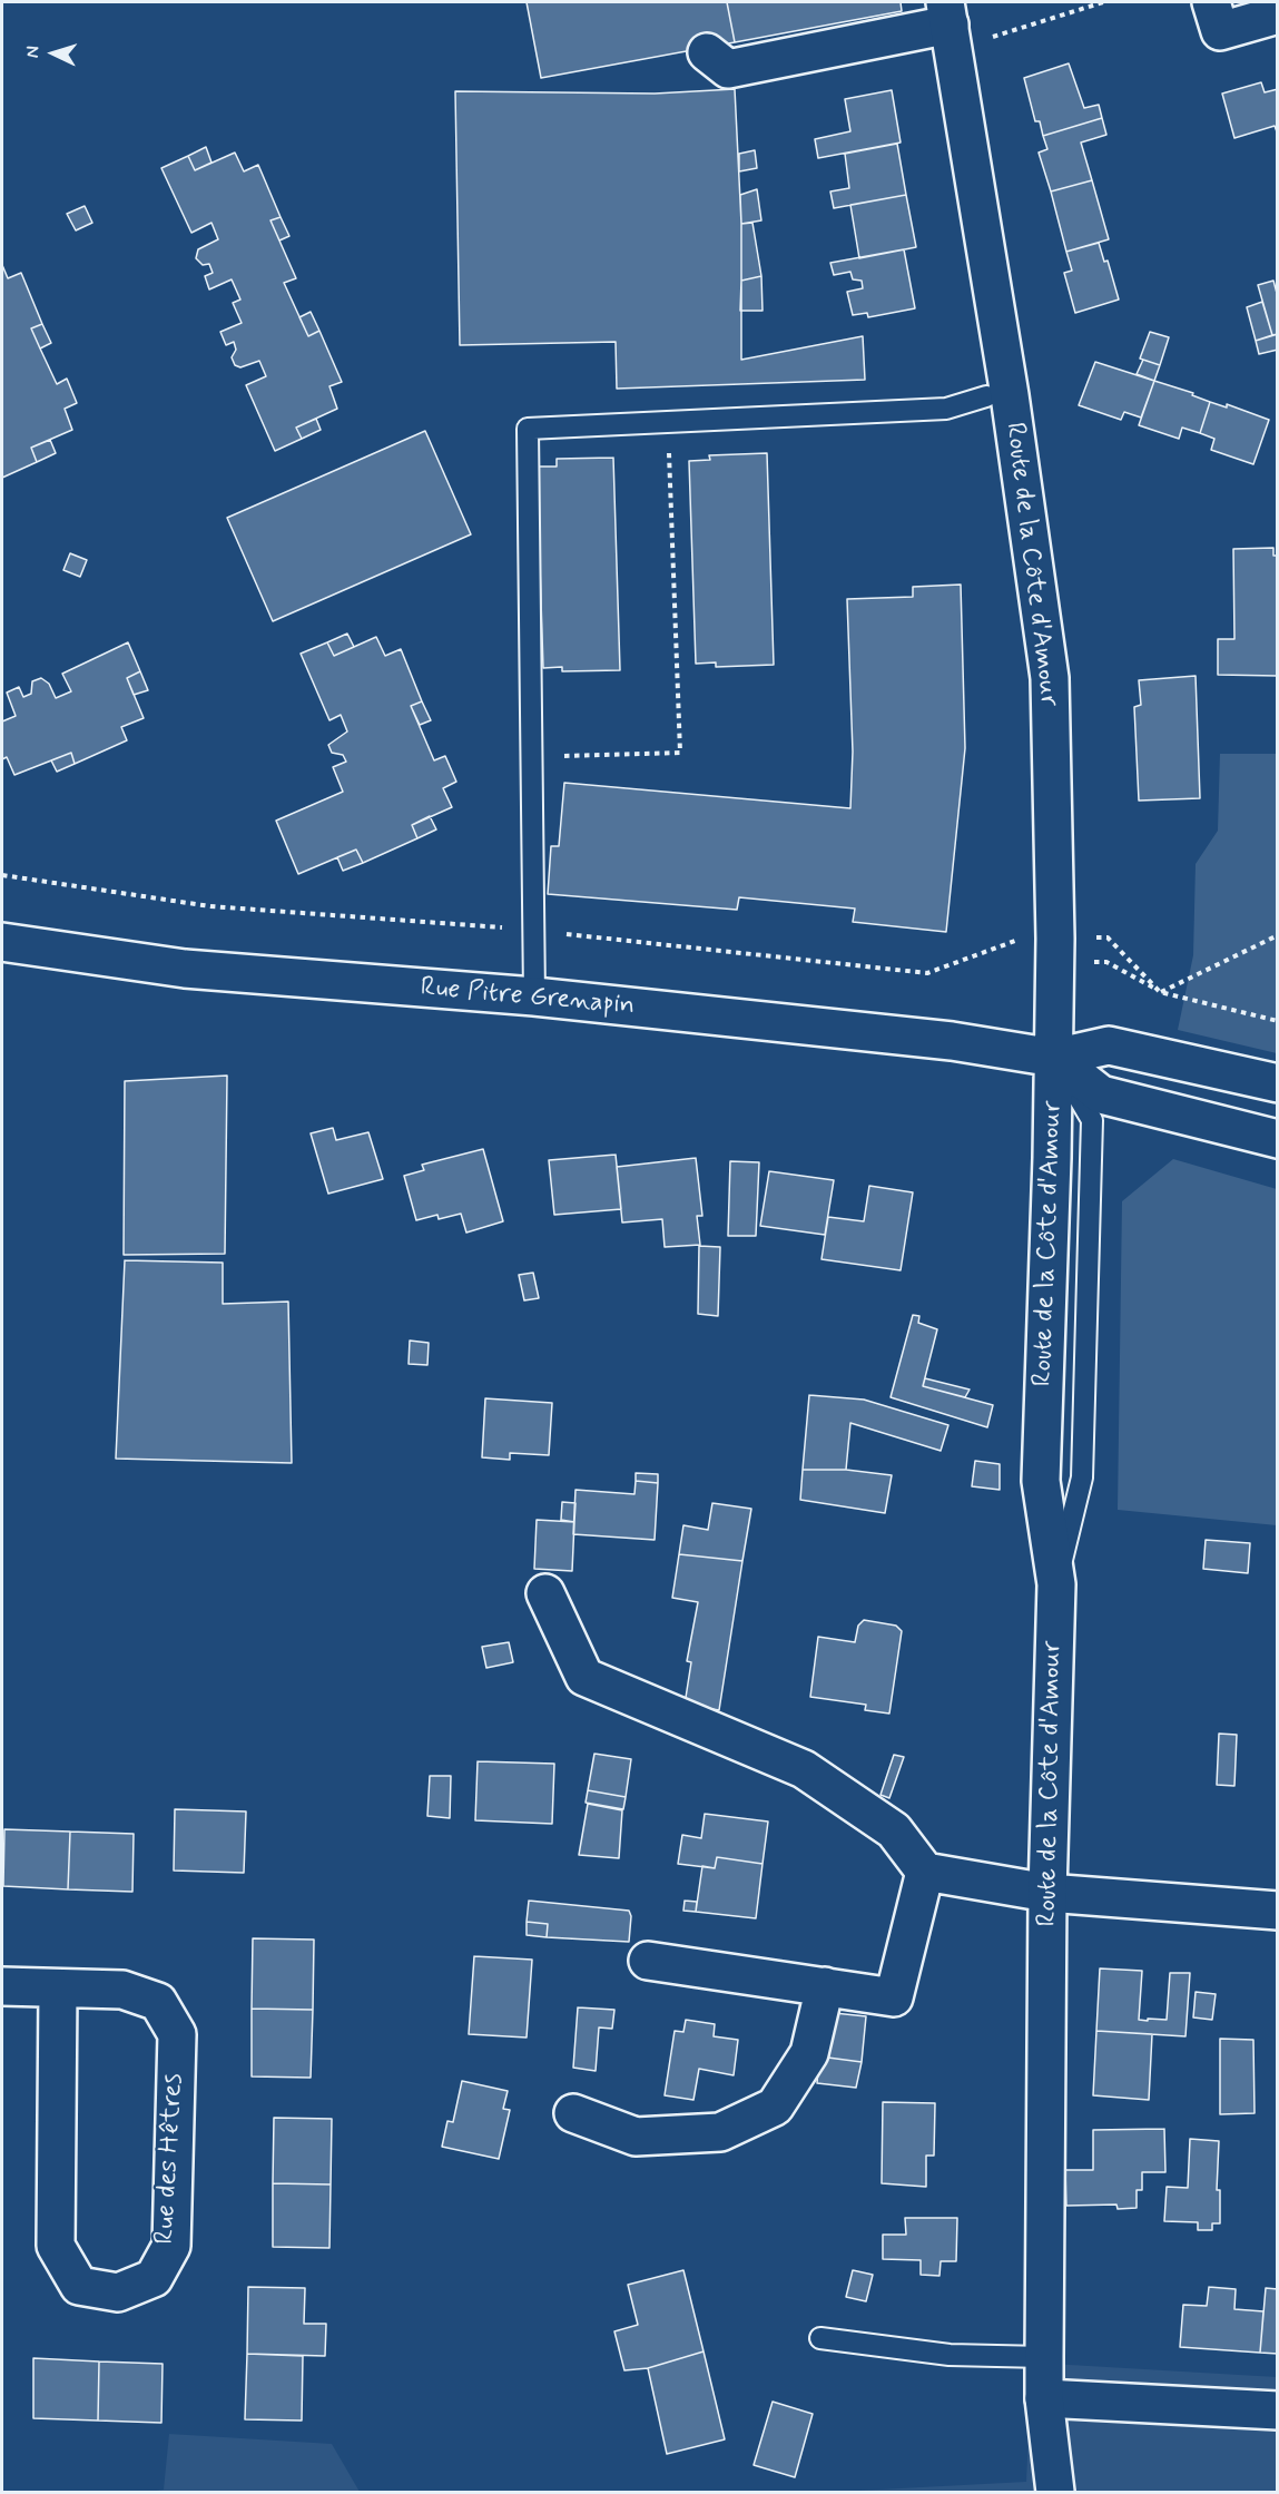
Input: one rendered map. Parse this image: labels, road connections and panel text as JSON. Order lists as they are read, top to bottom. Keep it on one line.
{"streets":{"street":["Route de la Côte d'Amour","Rue Pitre Grenapin","Rue des Hêtres"]},"crossings":[["Route de la Côte d'Amour","Rue Pitre Grenapin"]],"north":"left"}
